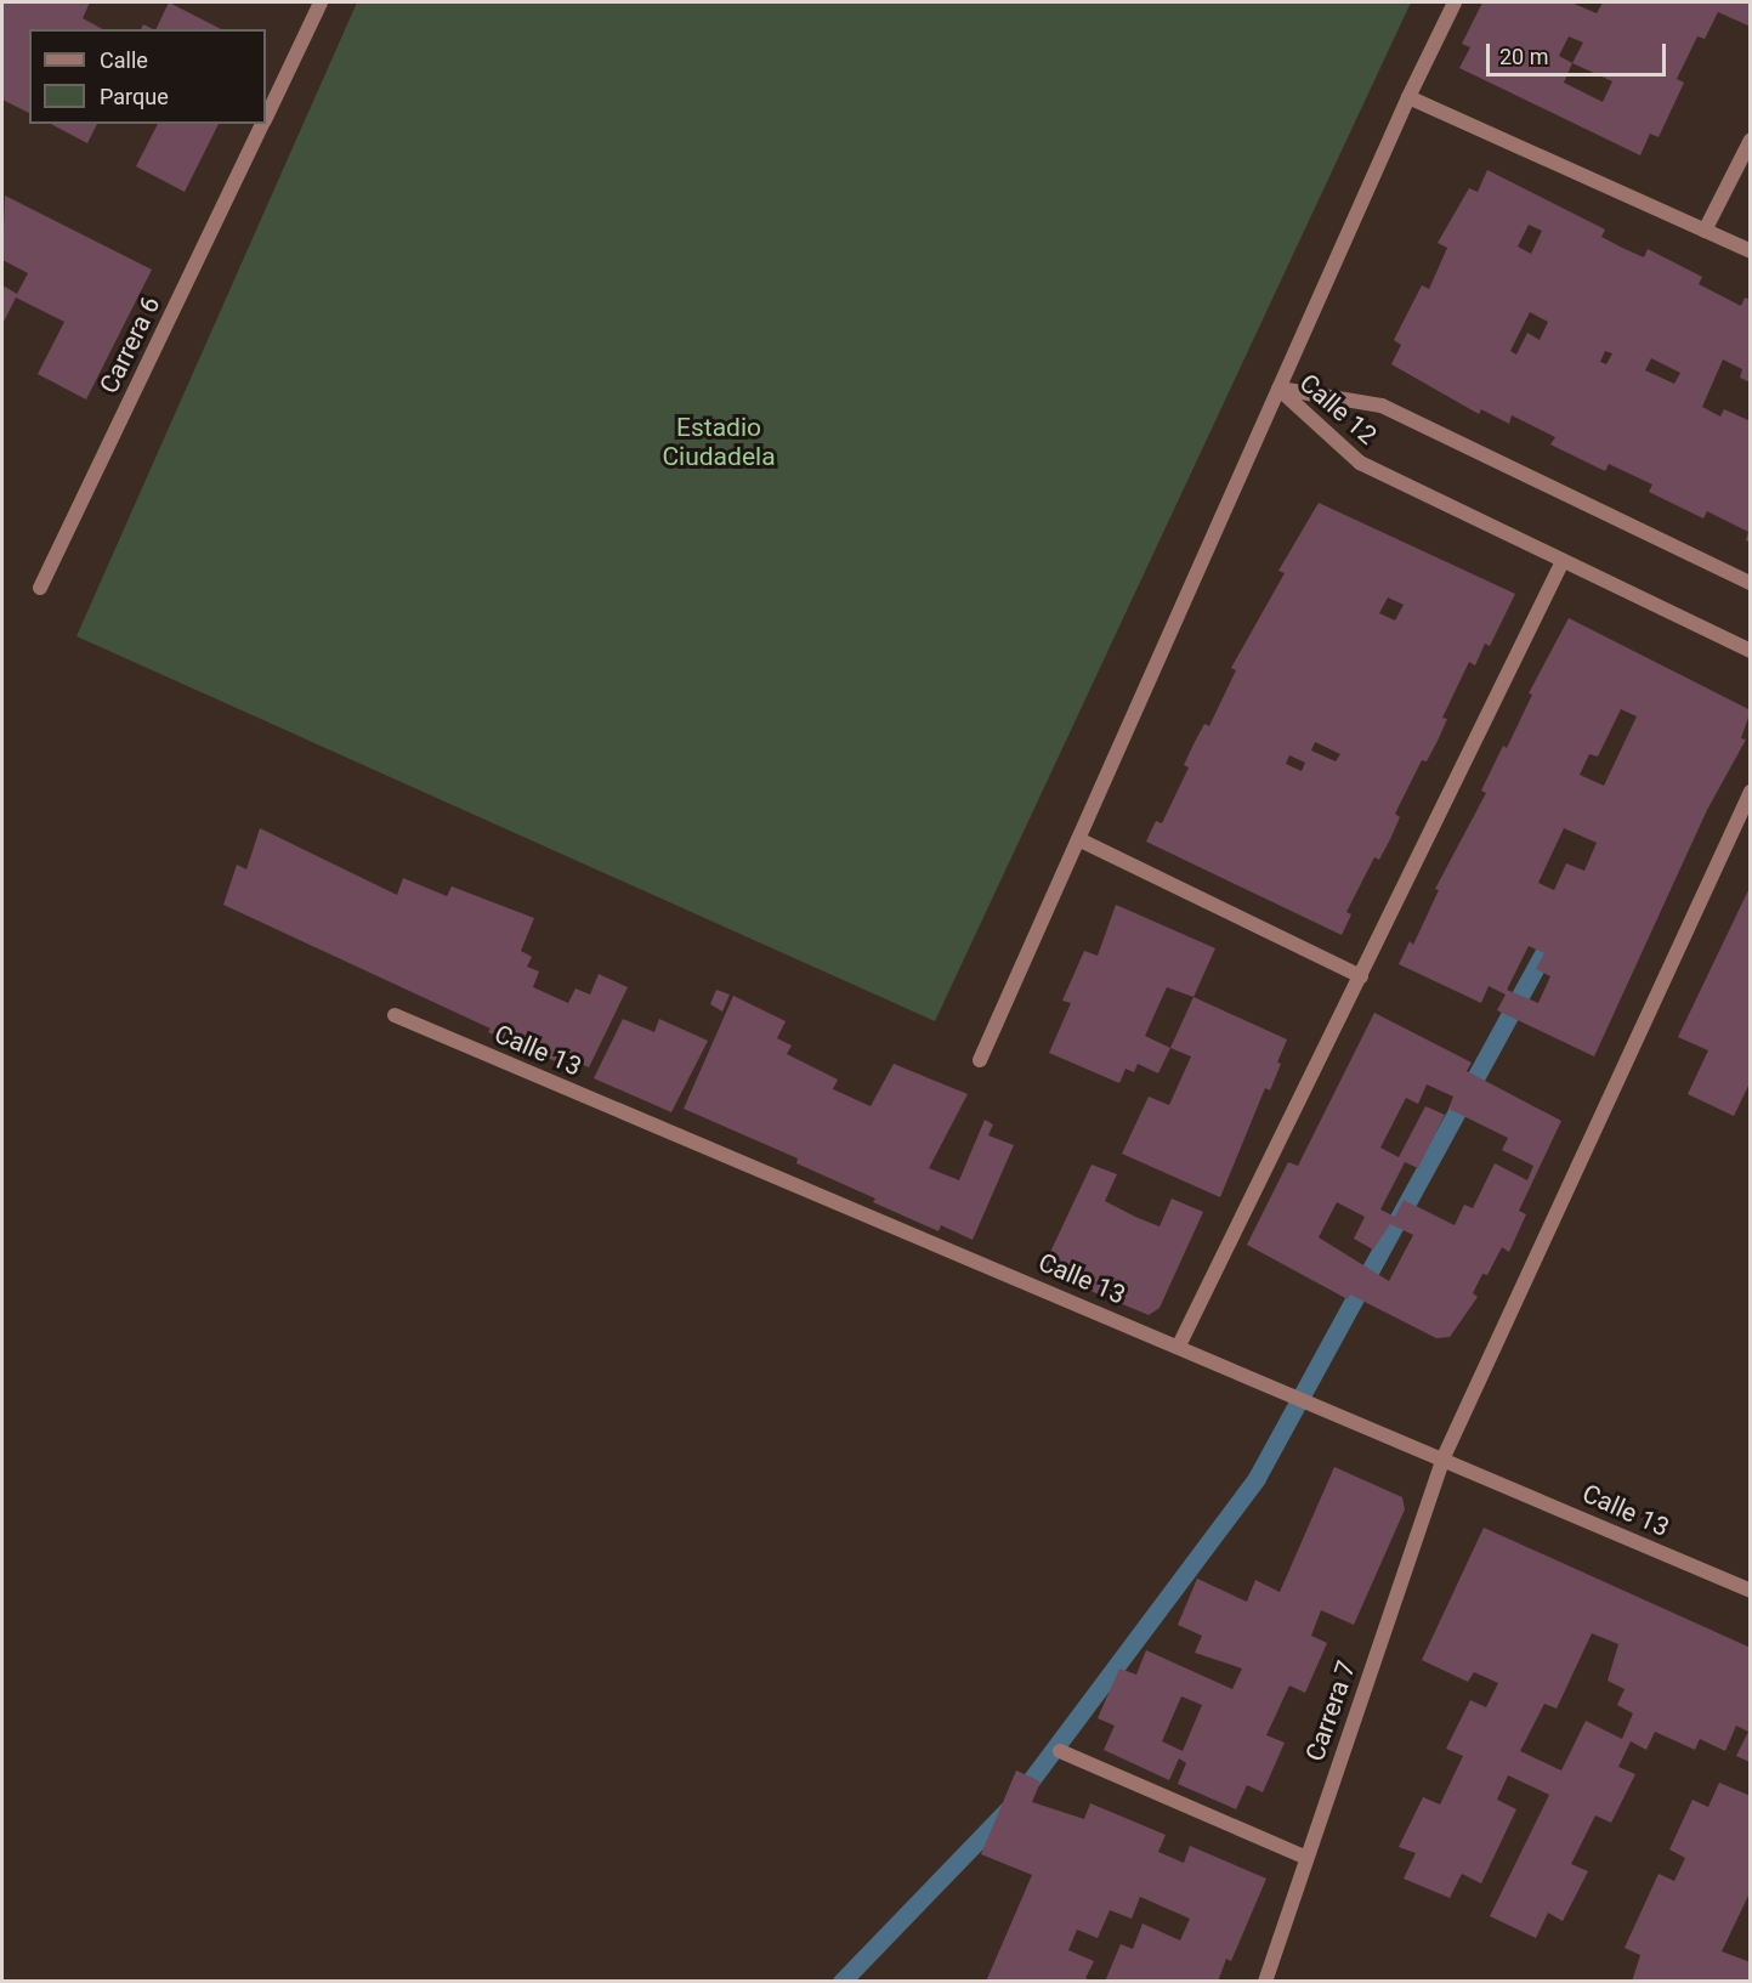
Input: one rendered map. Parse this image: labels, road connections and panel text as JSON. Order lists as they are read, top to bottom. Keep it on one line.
{"streets":{"street":["Carrera 6","Calle 12","Calle 13","Carrera 7"]},"crossings":[["Calle 13","Carrera 7"]],"parks":["Estadio Ciudadela"],"legend":["Calle","Parque"],"scale_bar":"20 m"}
